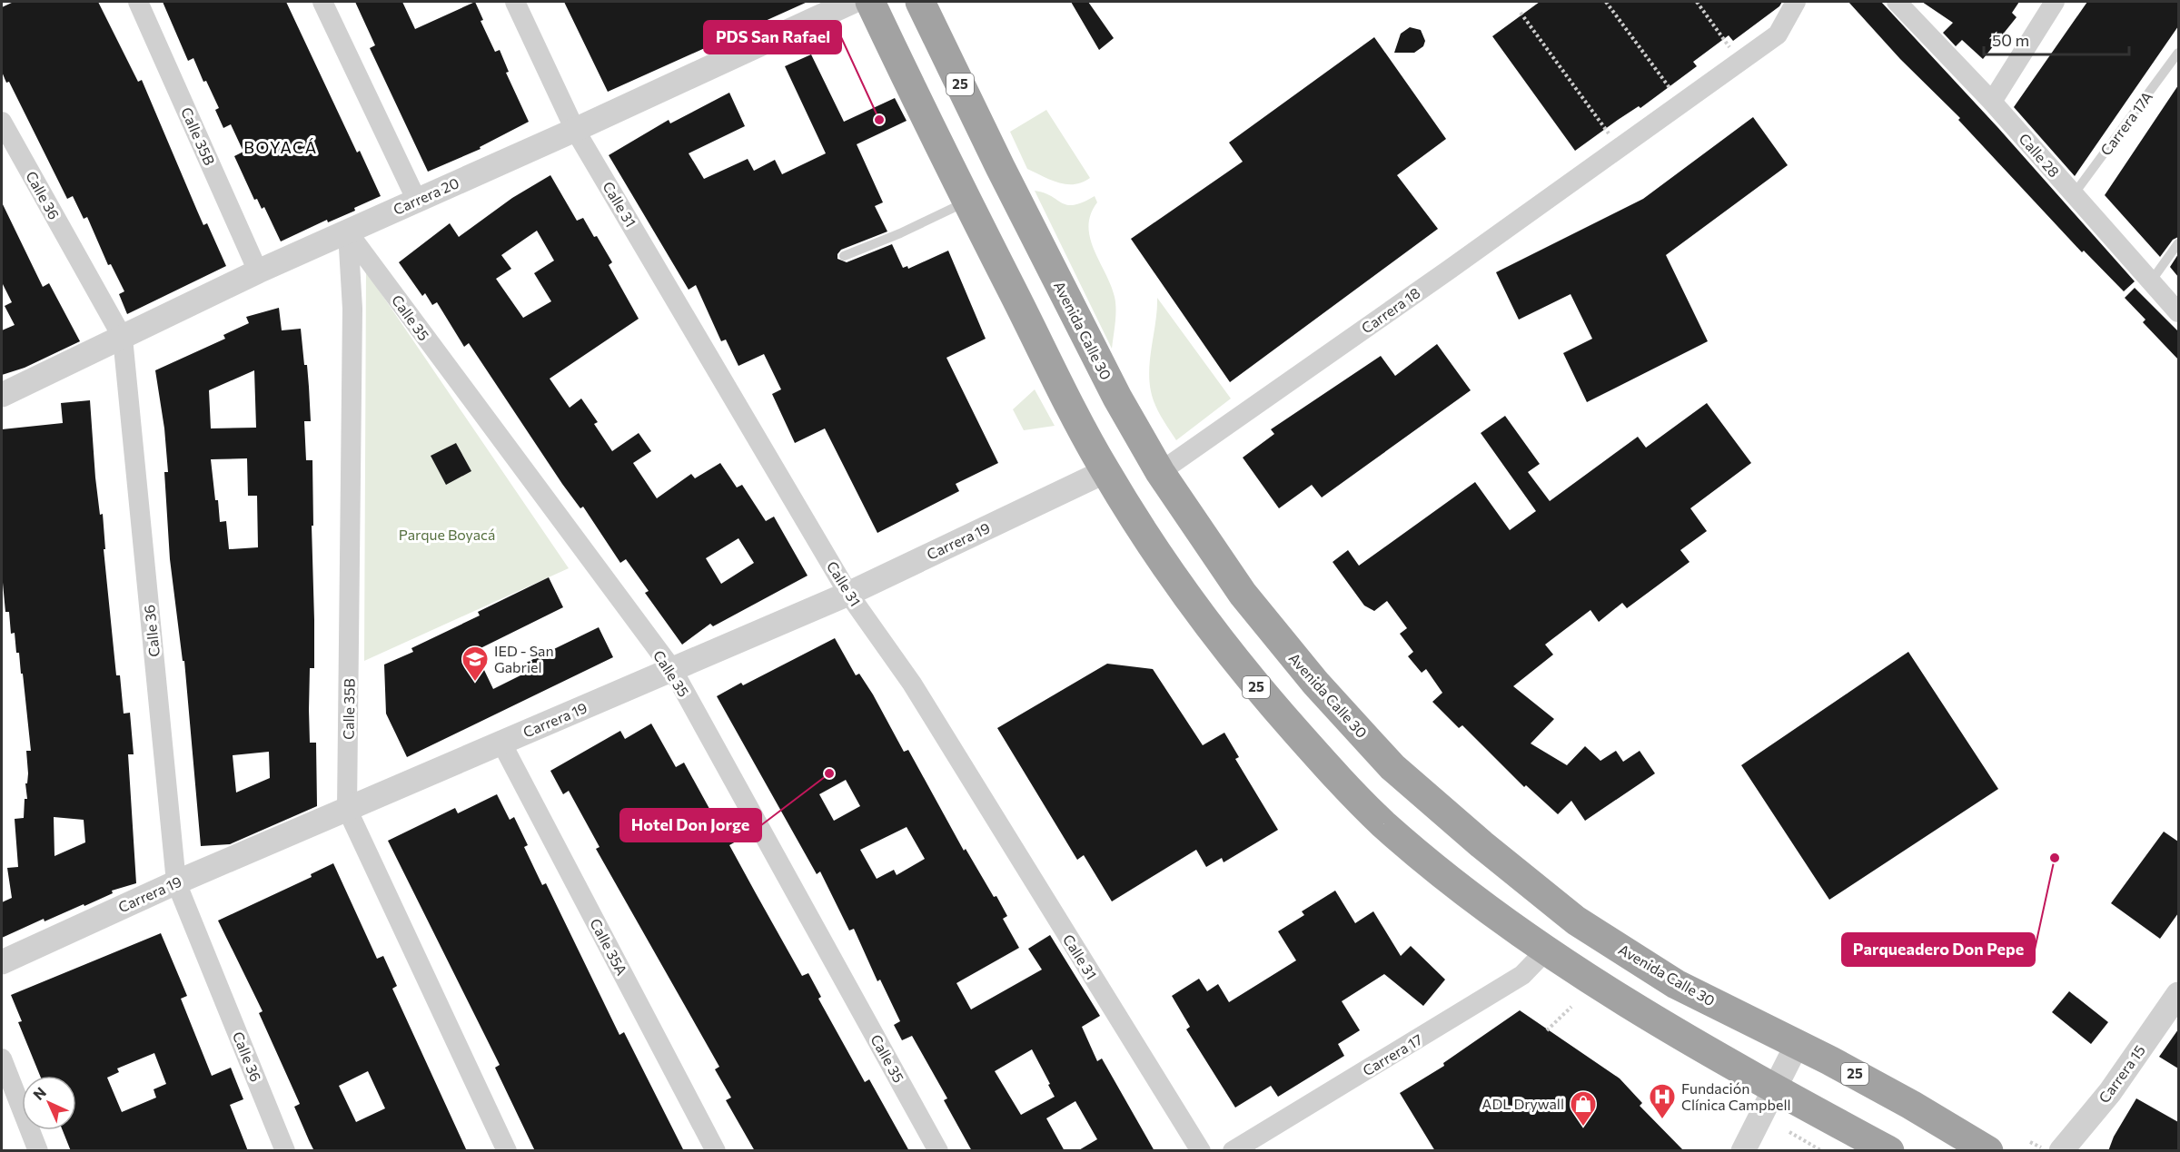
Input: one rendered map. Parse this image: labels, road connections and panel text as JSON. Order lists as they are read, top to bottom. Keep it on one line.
{"streets":{"highway":["25","Avenida Calle 30"],"street":["Calle 35B","Calle 28","Calle 36","Carrera 20","Calle 31","Carrera 18","Calle 35","Carrera 19","Calle 35A","Carrera 17","Carrera 15"],"lane":["Carrera 17A"]},"crossings":[["25","Carrera 19"],["25","Carrera 17"],["Carrera 17A","Calle 28"],["Calle 35B","Carrera 20"],["Calle 35B","Calle 35"],["Calle 35B","Carrera 19"],["Calle 36","Carrera 20"],["Calle 36","Carrera 19"],["Carrera 20","Calle 31"],["Carrera 20","Calle 35"],["Calle 31","Carrera 19"],["Carrera 18","Avenida Calle 30"],["Calle 35","Carrera 19"],["Carrera 19","Calle 35A"]],"districts":["BOYACÁ"],"parks":["Parque Boyacá"],"places":{"other":["PDS San Rafael","Hotel Don Jorge","Parqueadero Don Pepe"],"school or university":["IED - San Gabriel"],"hospital":["Fundación Clínica Campbell"],"shop":["ADL Drywall"]},"scale_bar":"50 m","north":"top left"}
